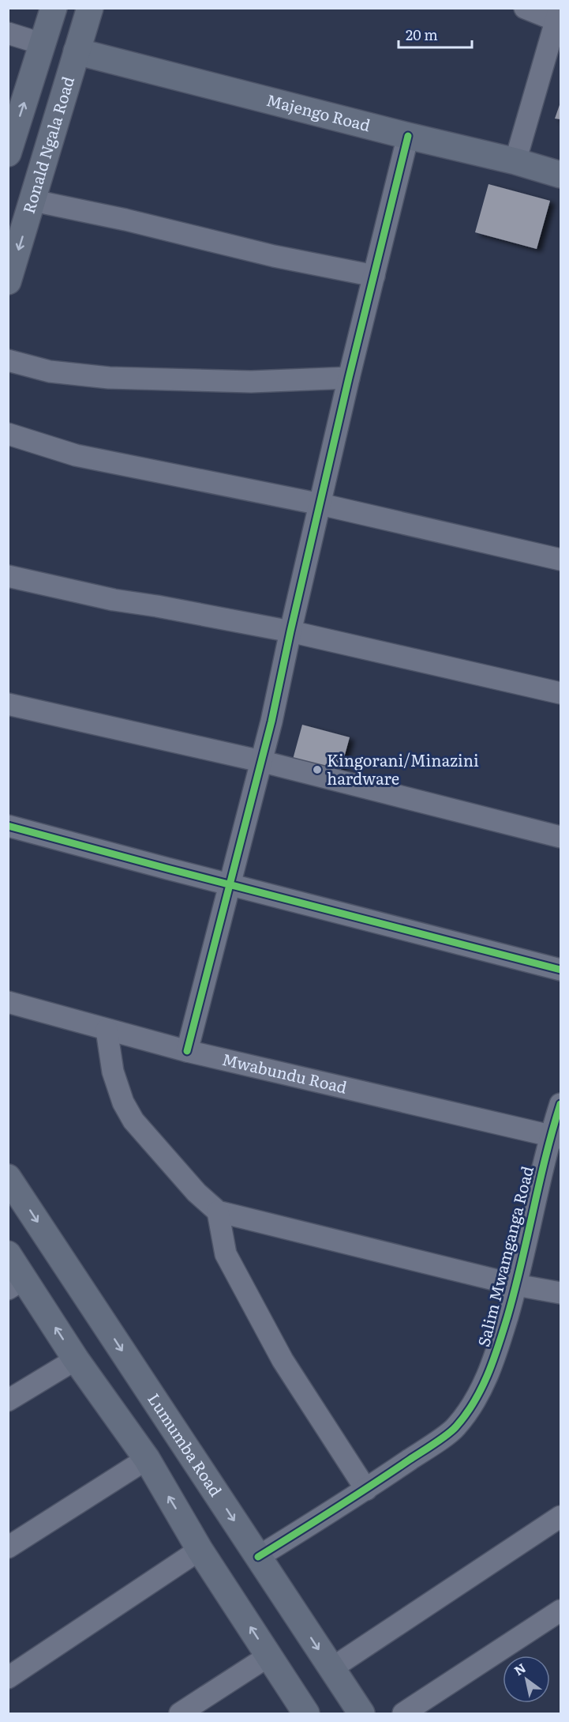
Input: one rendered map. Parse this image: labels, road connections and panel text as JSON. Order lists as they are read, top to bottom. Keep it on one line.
{"streets":{"main road":["Majengo Road","Ronald Ngala Road","Lumumba Road"],"street":["Mwabundu Road","Salim Mwamganga Road"]},"crossings":[["Majengo Road","Ronald Ngala Road"],["Mwabundu Road","Salim Mwamganga Road"],["Salim Mwamganga Road","Lumumba Road"]],"places":["Kingorani/Minazini hardware"],"scale_bar":"20 m","north":"top left"}
